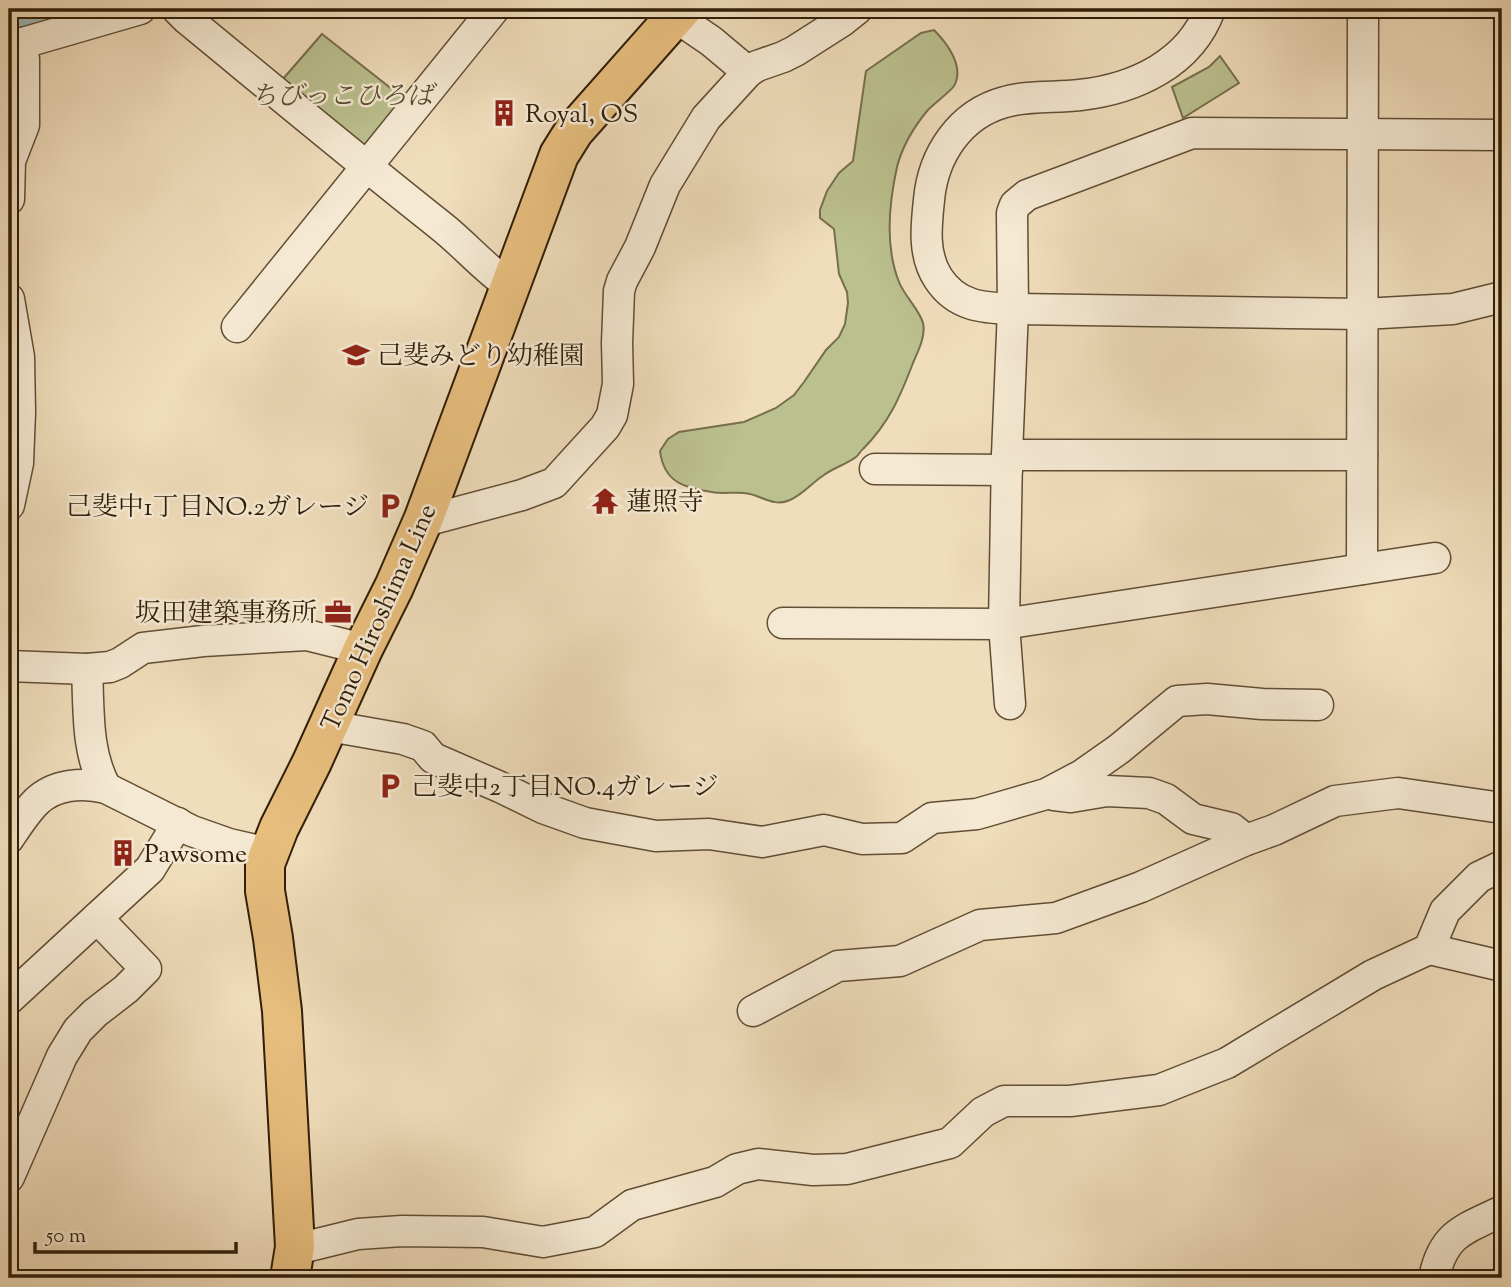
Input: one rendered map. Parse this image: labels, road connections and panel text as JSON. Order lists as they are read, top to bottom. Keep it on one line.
{"streets":{"main road":["Tomo Hiroshima Line"]},"parks":["ちびっこひろば"],"places":{"building":["Royal, OS","Pawsome"],"school or university":["己斐みどり幼稚園"],"temple":["蓮照寺"],"parking":["己斐中1丁目NO.2ガレージ","己斐中2丁目NO.4ガレージ"],"office":["坂田建築事務所"]},"scale_bar":"50 m"}
